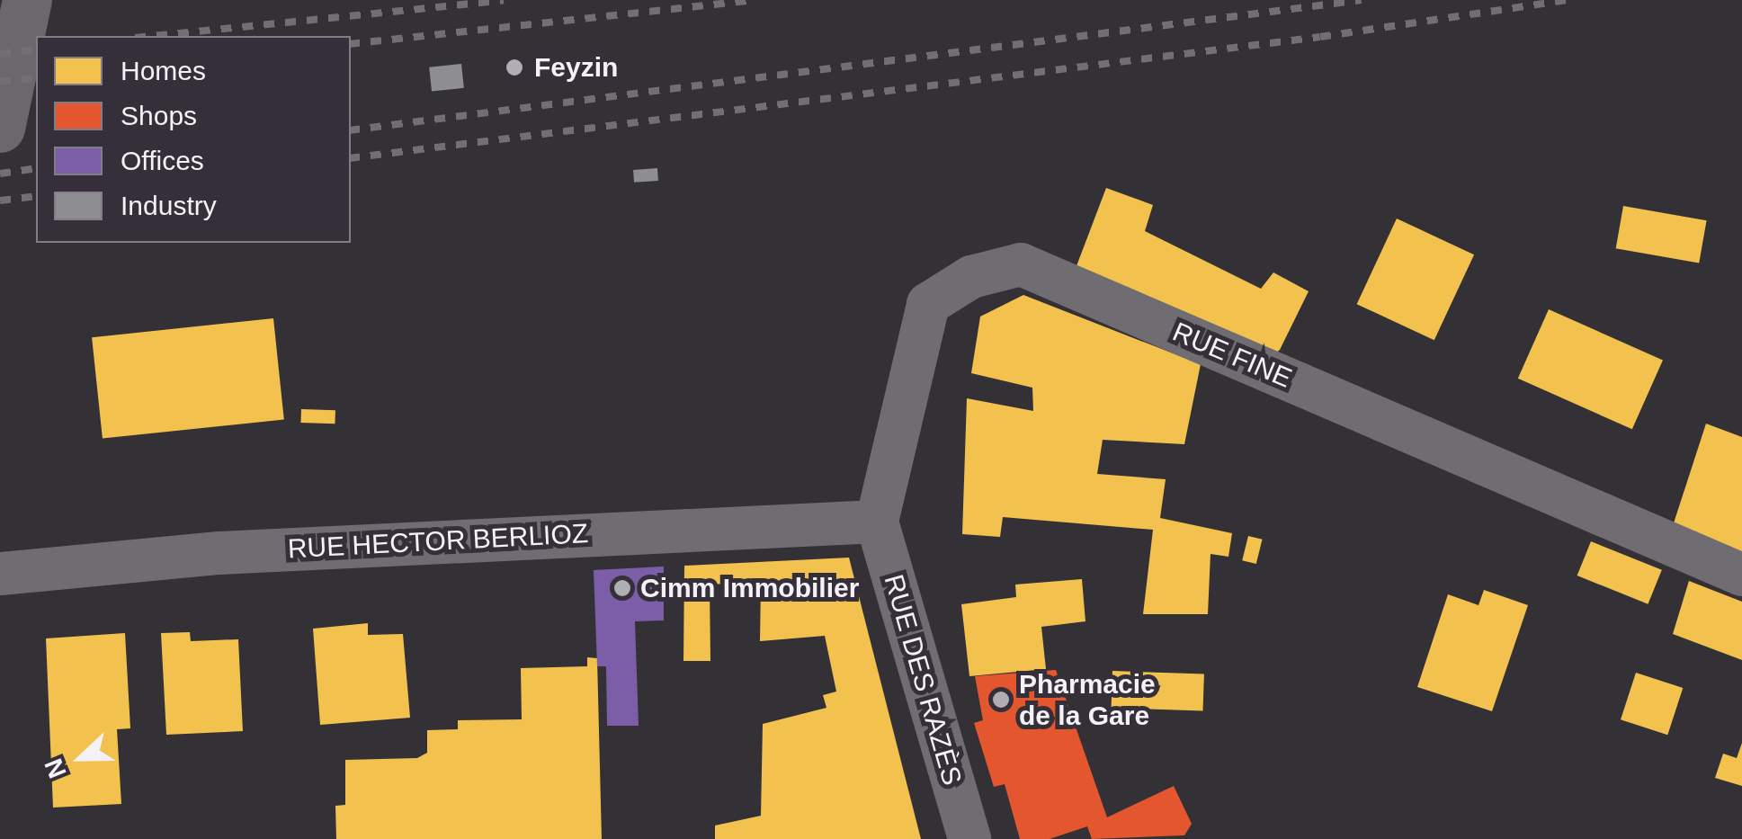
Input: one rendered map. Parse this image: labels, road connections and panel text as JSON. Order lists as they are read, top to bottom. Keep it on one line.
{"streets":{"street":["RUE FINE","RUE HECTOR BERLIOZ","RUE DES RAZÈS"]},"crossings":[["RUE FINE","RUE HECTOR BERLIOZ"],["RUE FINE","RUE DES RAZÈS"],["RUE HECTOR BERLIOZ","RUE DES RAZÈS"]],"places":["Feyzin","Cimm Immobilier","Pharmacie de la Gare"],"legend":["Homes","Shops","Offices","Industry"],"north":"left"}
